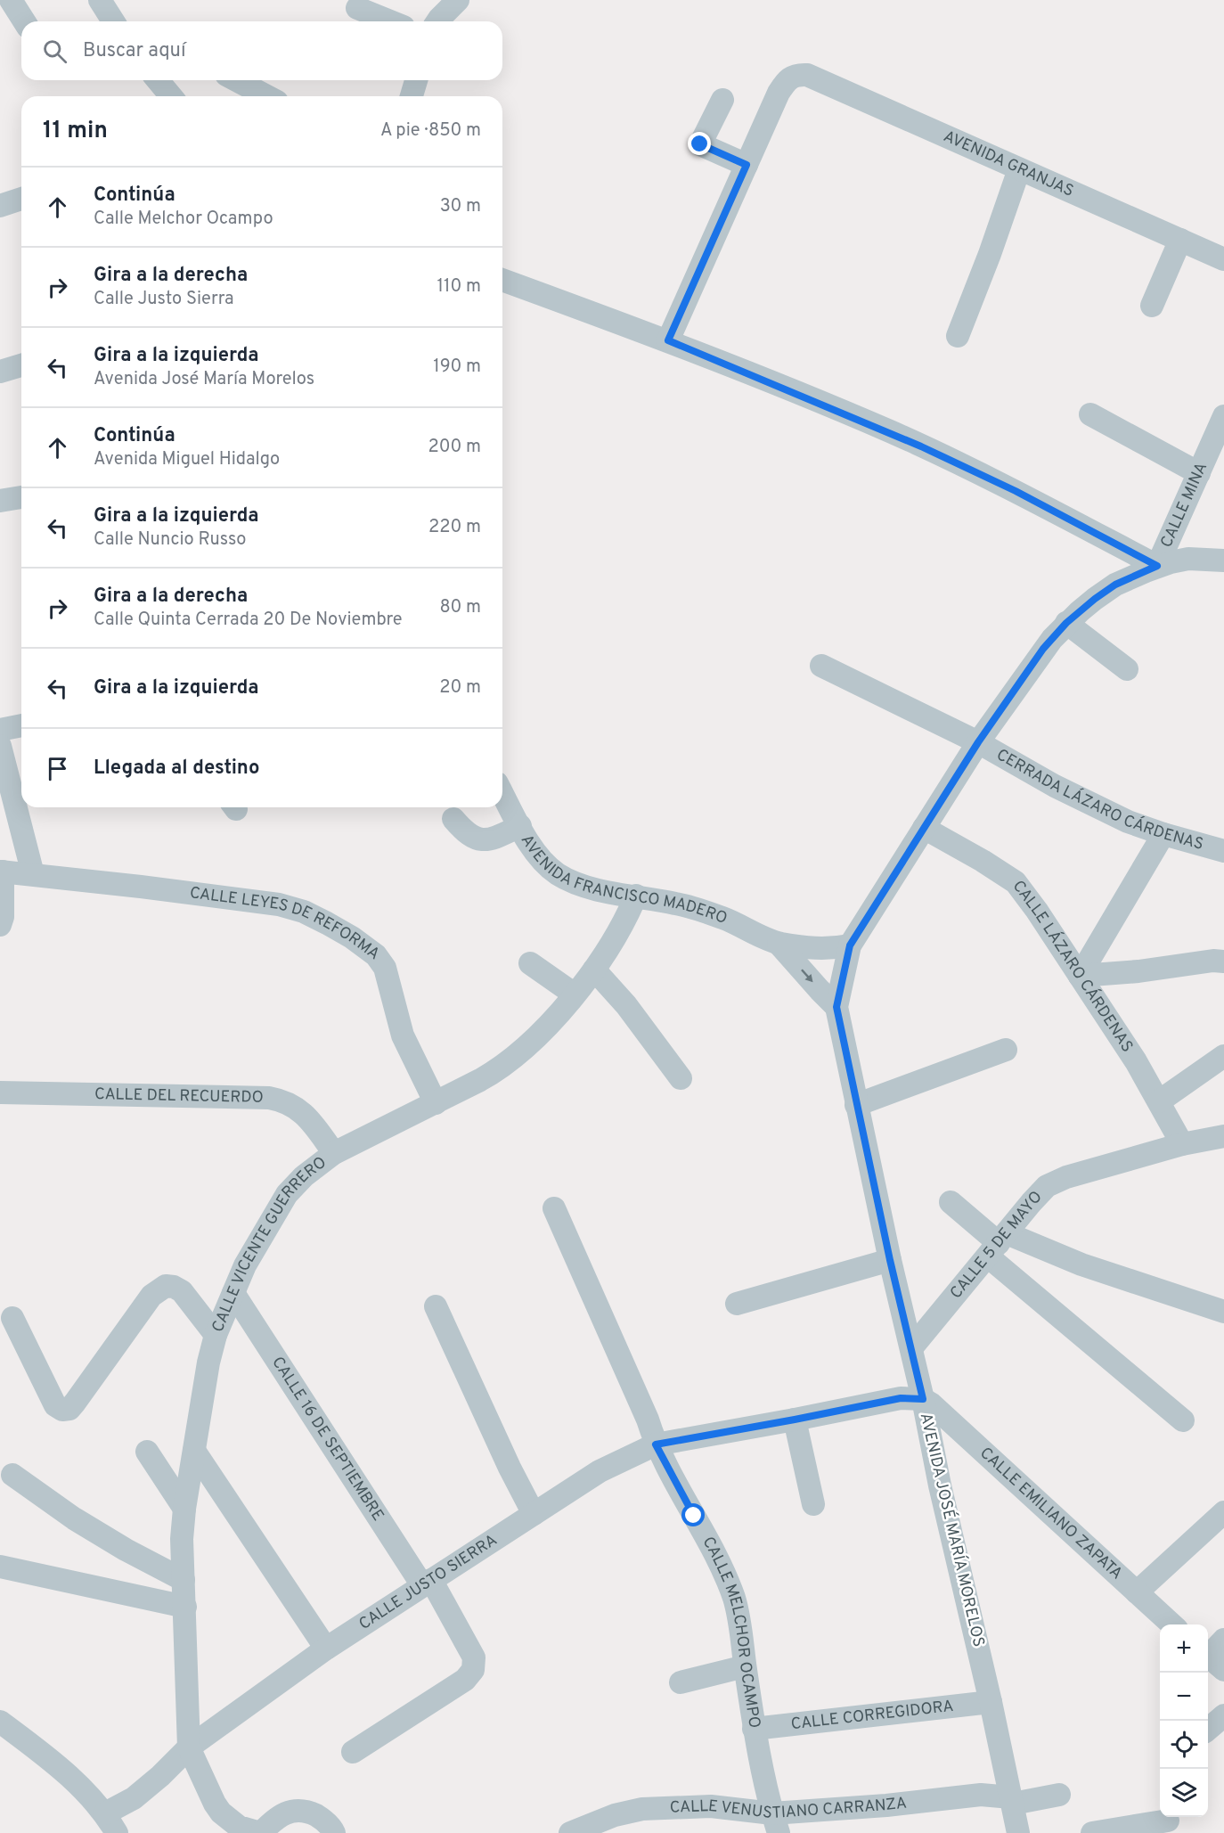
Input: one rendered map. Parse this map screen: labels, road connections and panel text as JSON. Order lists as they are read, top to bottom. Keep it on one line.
{"streets":{"street":["AVENIDA GRANJAS","CALLE MINA","CERRADA LÁZARO CÁRDENAS","AVENIDA FRANCISCO MADERO","CALLE LEYES DE REFORMA","CALLE LÁZARO CÁRDENAS","CALLE DEL RECUERDO","CALLE 5 DE MAYO","CALLE VICENTE GUERRERO","CALLE 16 DE SEPTIEMBRE","CALLE EMILIANO ZAPATA","AVENIDA JOSÉ MARÍA MORELOS","CALLE JUSTO SIERRA","CALLE MELCHOR OCAMPO","CALLE CORREGIDORA","CALLE VENUSTIANO CARRANZA"]},"crossings":[["CALLE MINA","AVENIDA JOSÉ MARÍA MORELOS"],["CERRADA LÁZARO CÁRDENAS","AVENIDA JOSÉ MARÍA MORELOS"],["AVENIDA FRANCISCO MADERO","CALLE VICENTE GUERRERO"],["AVENIDA FRANCISCO MADERO","AVENIDA JOSÉ MARÍA MORELOS"],["CALLE LEYES DE REFORMA","CALLE VICENTE GUERRERO"],["CALLE LÁZARO CÁRDENAS","CALLE 5 DE MAYO"],["CALLE LÁZARO CÁRDENAS","AVENIDA JOSÉ MARÍA MORELOS"],["CALLE DEL RECUERDO","CALLE VICENTE GUERRERO"],["CALLE 5 DE MAYO","AVENIDA JOSÉ MARÍA MORELOS"],["CALLE VICENTE GUERRERO","CALLE 16 DE SEPTIEMBRE"],["CALLE VICENTE GUERRERO","CALLE JUSTO SIERRA"],["CALLE 16 DE SEPTIEMBRE","CALLE JUSTO SIERRA"],["CALLE EMILIANO ZAPATA","AVENIDA JOSÉ MARÍA MORELOS"],["CALLE EMILIANO ZAPATA","CALLE JUSTO SIERRA"],["AVENIDA JOSÉ MARÍA MORELOS","CALLE JUSTO SIERRA"],["AVENIDA JOSÉ MARÍA MORELOS","CALLE CORREGIDORA"],["AVENIDA JOSÉ MARÍA MORELOS","CALLE VENUSTIANO CARRANZA"],["CALLE JUSTO SIERRA","CALLE MELCHOR OCAMPO"],["CALLE MELCHOR OCAMPO","CALLE CORREGIDORA"],["CALLE MELCHOR OCAMPO","CALLE VENUSTIANO CARRANZA"]],"page":{"search":"Buscar aquí","heading":["11 min","A pie · 850 m"],"list":[["Continúa","Calle Melchor Ocampo","30 m"],["Gira a la derecha","Calle Justo Sierra","110 m"],["Gira a la izquierda","Avenida José María Morelos","190 m"],["Continúa","Avenida Miguel Hidalgo","200 m"],["Gira a la izquierda","Calle Nuncio Russo","220 m"],["Gira a la derecha","Calle Quinta Cerrada 20 De Noviembre","80 m"],["Gira a la izquierda","20 m"],"Llegada al destino"],"map_buttons":["+","−"]}}
